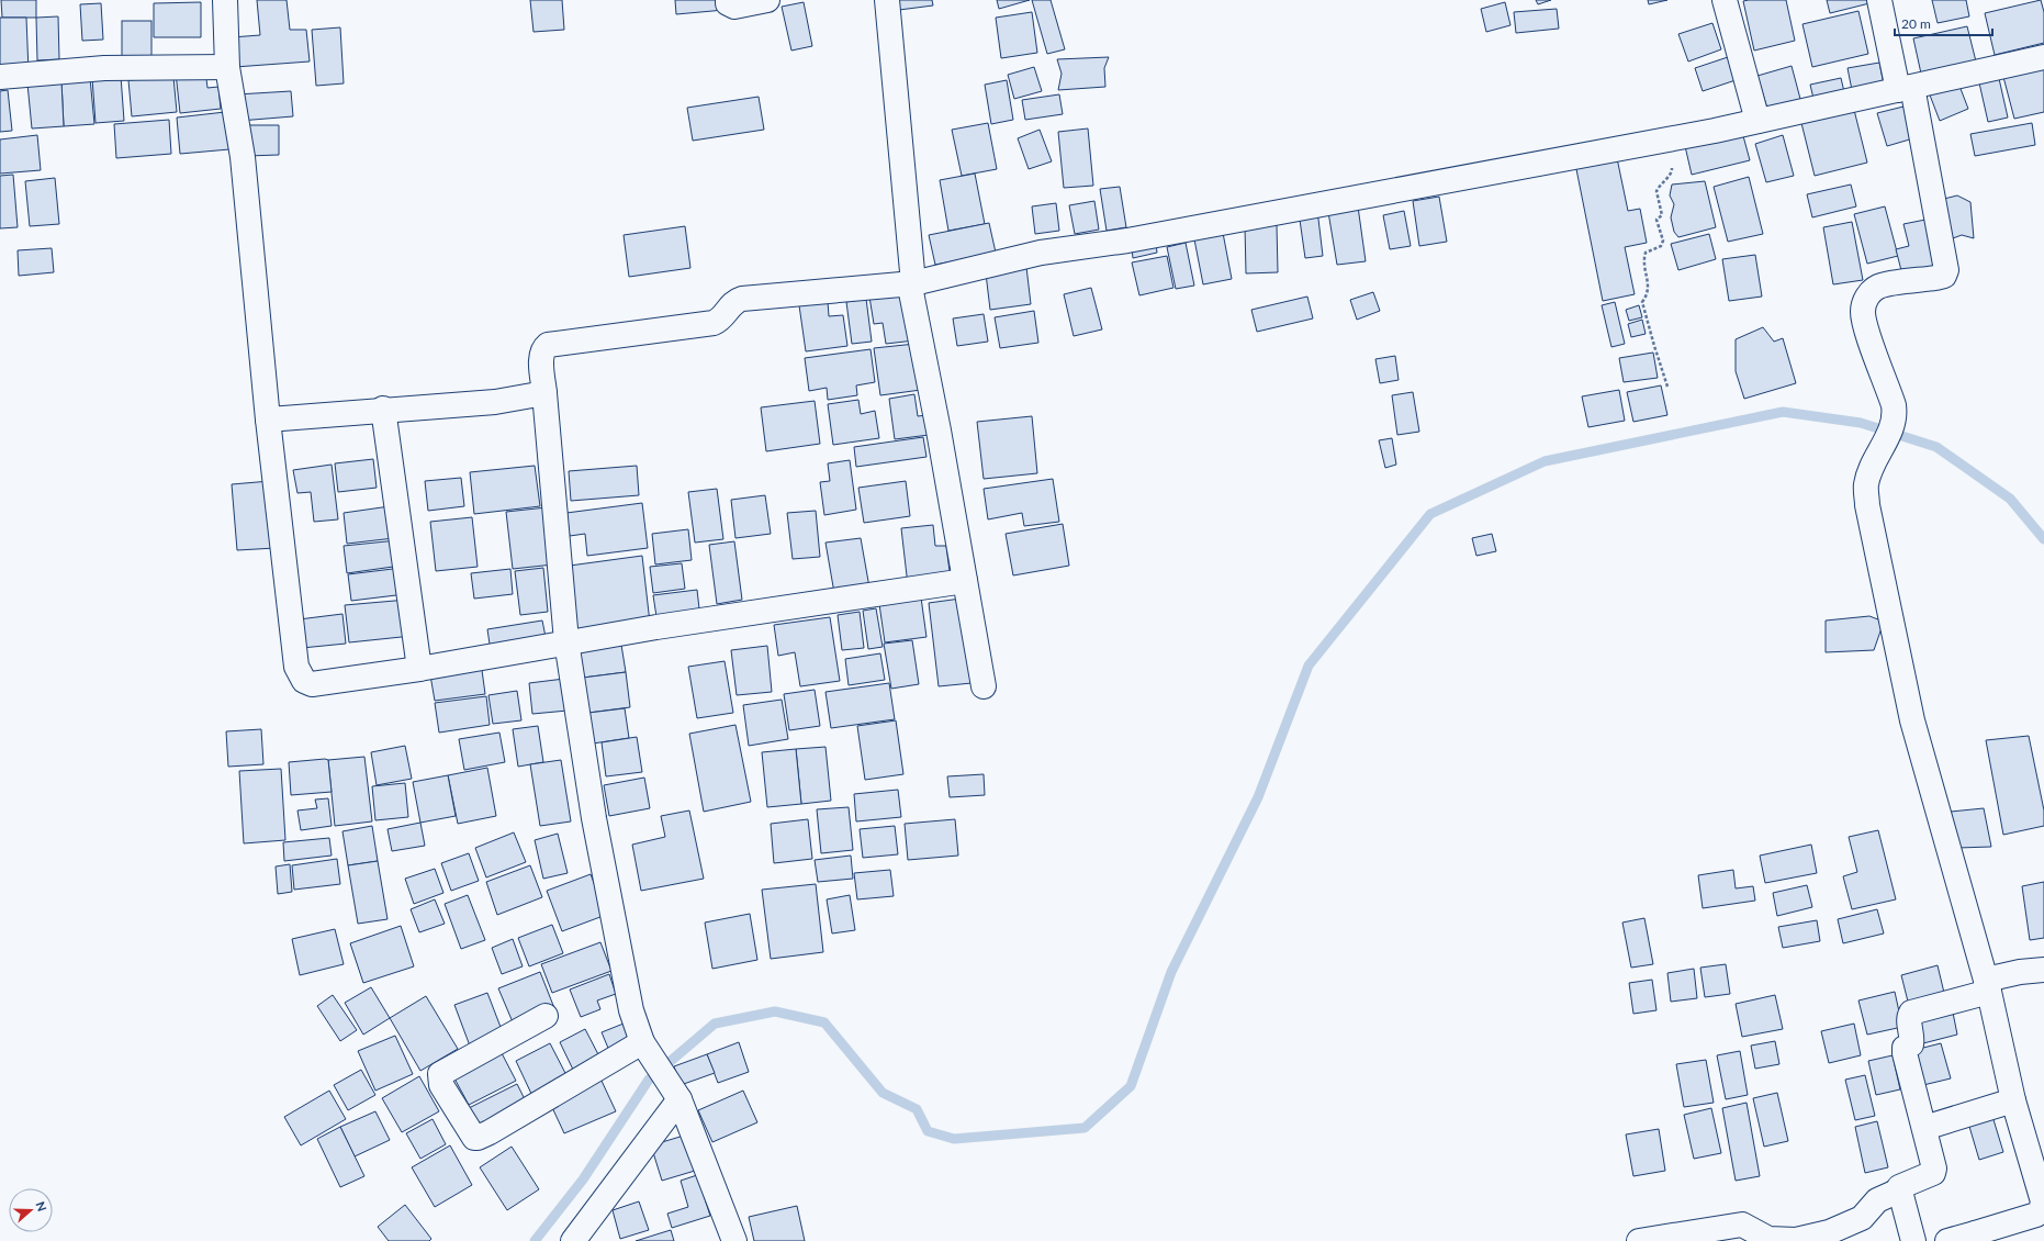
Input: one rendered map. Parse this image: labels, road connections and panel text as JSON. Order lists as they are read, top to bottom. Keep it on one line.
{"scale_bar":"20 m","north":"right"}
